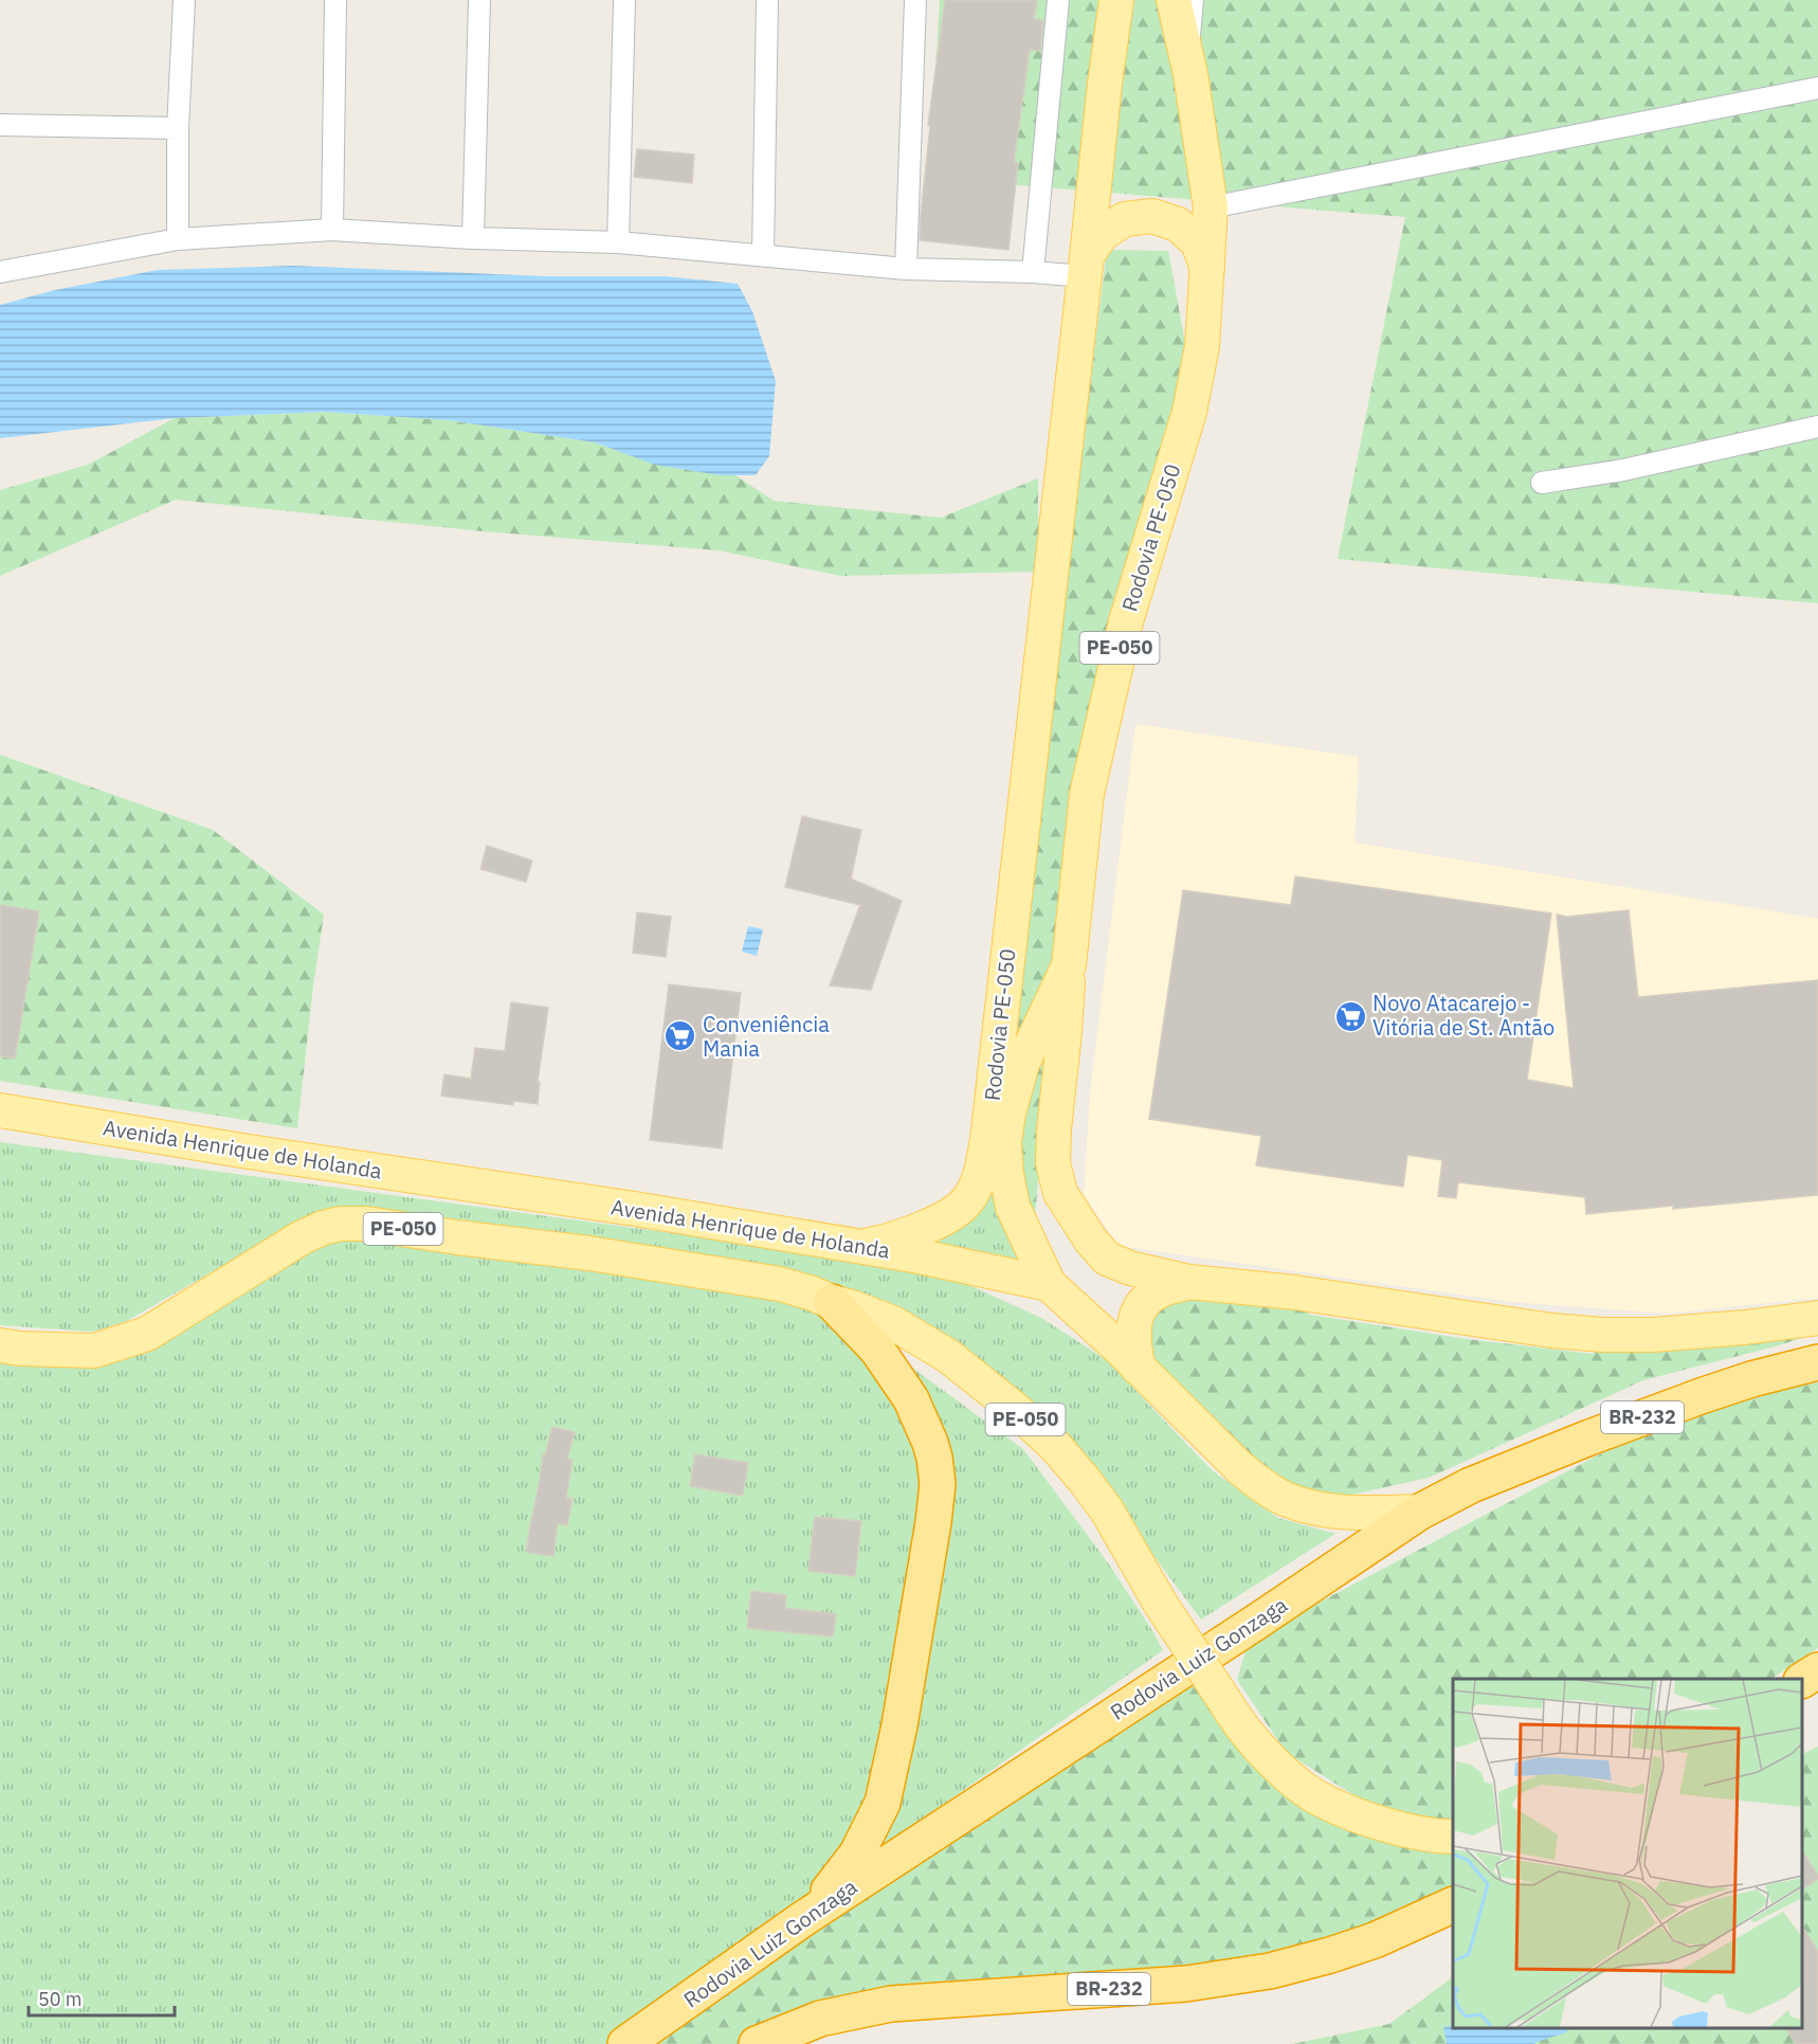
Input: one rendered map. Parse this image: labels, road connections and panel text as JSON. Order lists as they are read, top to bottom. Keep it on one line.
{"streets":{"highway":["BR-232","Rodovia Luiz Gonzaga"],"main road":["Rodovia PE-050","PE-050","Avenida Henrique de Holanda"]},"crossings":[["Rodovia PE-050","PE-050"],["Rodovia PE-050","Avenida Henrique de Holanda"],["PE-050","Avenida Henrique de Holanda"],["PE-050","Rodovia Luiz Gonzaga"]],"places":{"supermarket":["Novo Atacarejo - Vitória de St. Antão","Conveniência Mania"]},"scale_bar":"50 m"}
